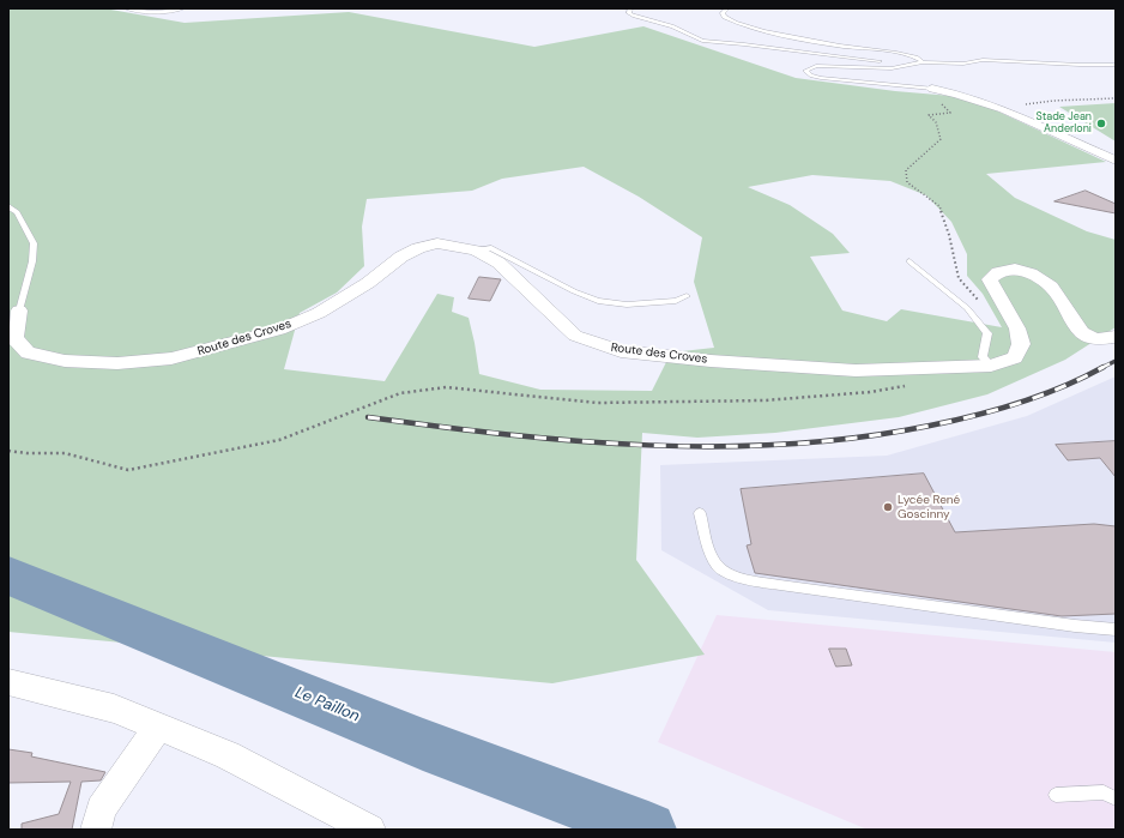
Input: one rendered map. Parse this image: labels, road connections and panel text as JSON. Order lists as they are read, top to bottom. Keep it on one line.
{"streets":{"street":["Route des Croves"]},"water":["Le Paillon"],"places":["Stade Jean Anderloni","Lycée René Goscinny"]}
